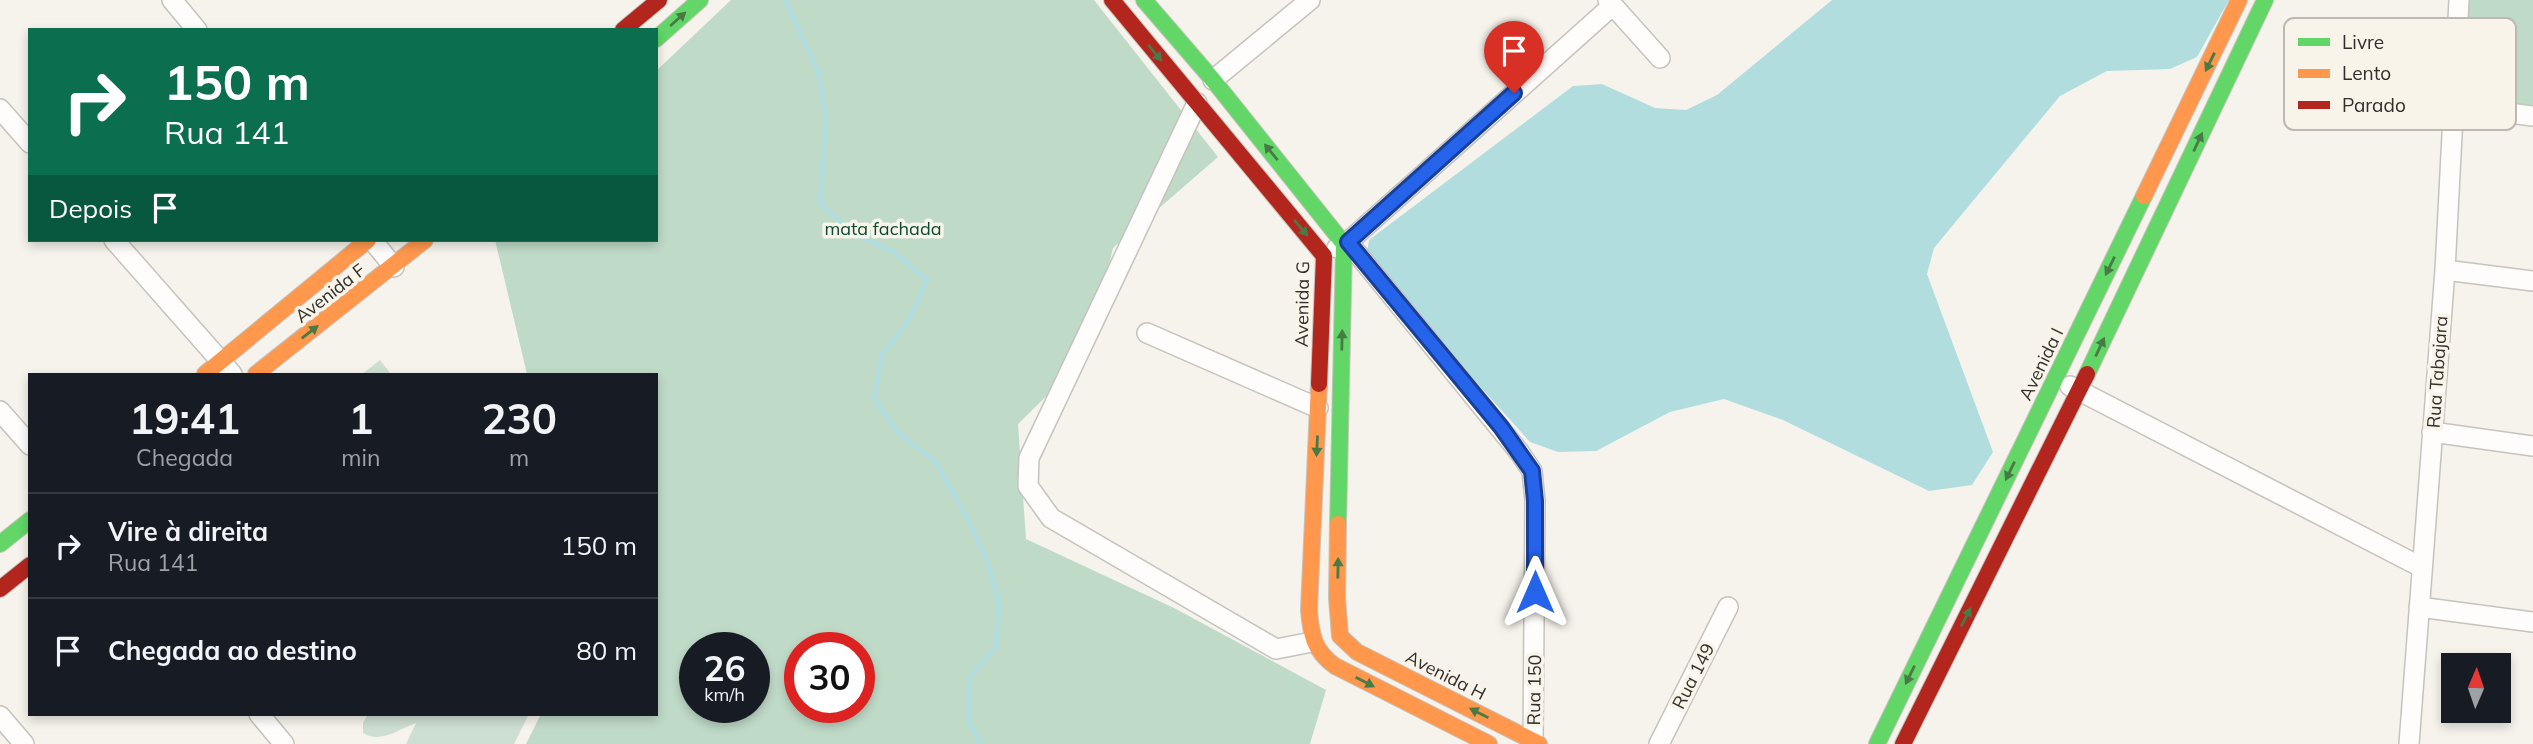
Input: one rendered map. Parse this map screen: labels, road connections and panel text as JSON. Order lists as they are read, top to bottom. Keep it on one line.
{"streets":{"street":["Avenida F","Avenida G","Avenida I","Rua Tabajara","Avenida H","Rua 149","Rua 150"]},"crossings":[["Avenida H","Rua 150"]],"parks":["mata fachada"],"legend":["Livre","Lento","Parado"],"north":"top","page":{"turn":["150 m","Rua 141"],"then":"Depois","eta":["19:41","Chegada","1","min","230","m"],"list":[{"name":"Vire à direita","note":"Rua 141","value":"150 m"},{"name":"Chegada ao destino","value":"80 m"}],"speed":"26 km/h","limit":"30"}}
